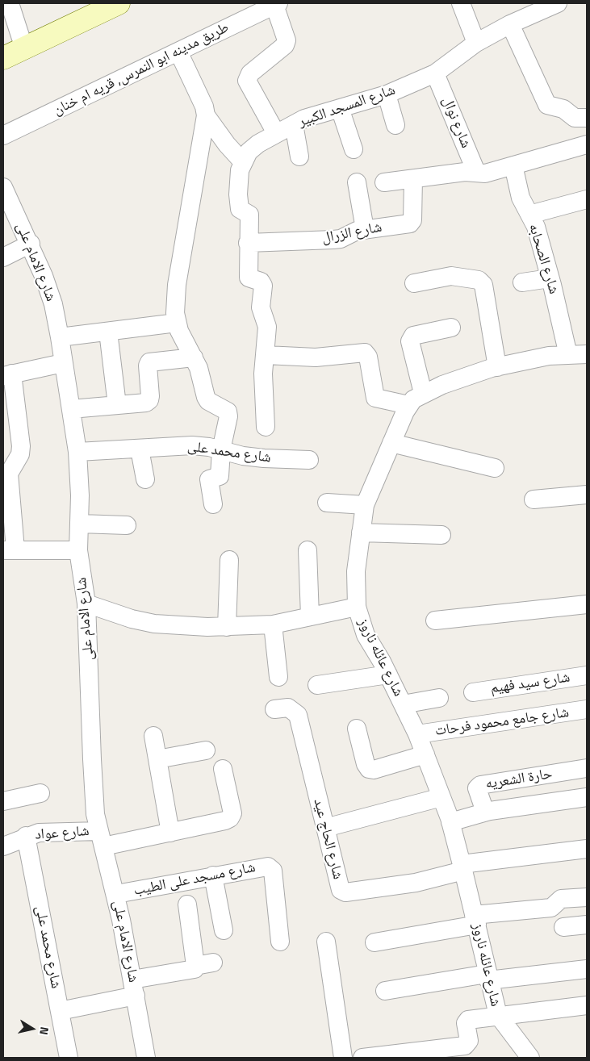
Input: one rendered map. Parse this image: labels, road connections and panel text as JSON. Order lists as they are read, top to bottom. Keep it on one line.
{"streets":{"street":["طريق مدينه ابو النمرس, قريه ام خنان","شارع المسجد الكبير","شارع نوال","شارع الزرال","شارع الصحابه","شارع الامام على","شارع محمد على","شارع عائله ناروز","شارع سيد فهيم","شارع جامع محمود فرحات","حارة الشعريه","شارع عواد","شارع الحاج عيد","شارع مسجد على الطيب"]},"crossings":[["شارع المسجد الكبير","شارع نوال"],["شارع المسجد الكبير","شارع الزرال"],["شارع الصحابه","شارع عائله ناروز"],["شارع الامام على","شارع محمد على"],["شارع الامام على","شارع عواد"],["شارع الامام على","شارع مسجد على الطيب"],["شارع محمد على","شارع عواد"],["شارع عائله ناروز","شارع جامع محمود فرحات"],["شارع عائله ناروز","حارة الشعريه"],["شارع عائله ناروز","شارع الحاج عيد"]],"north":"right"}
